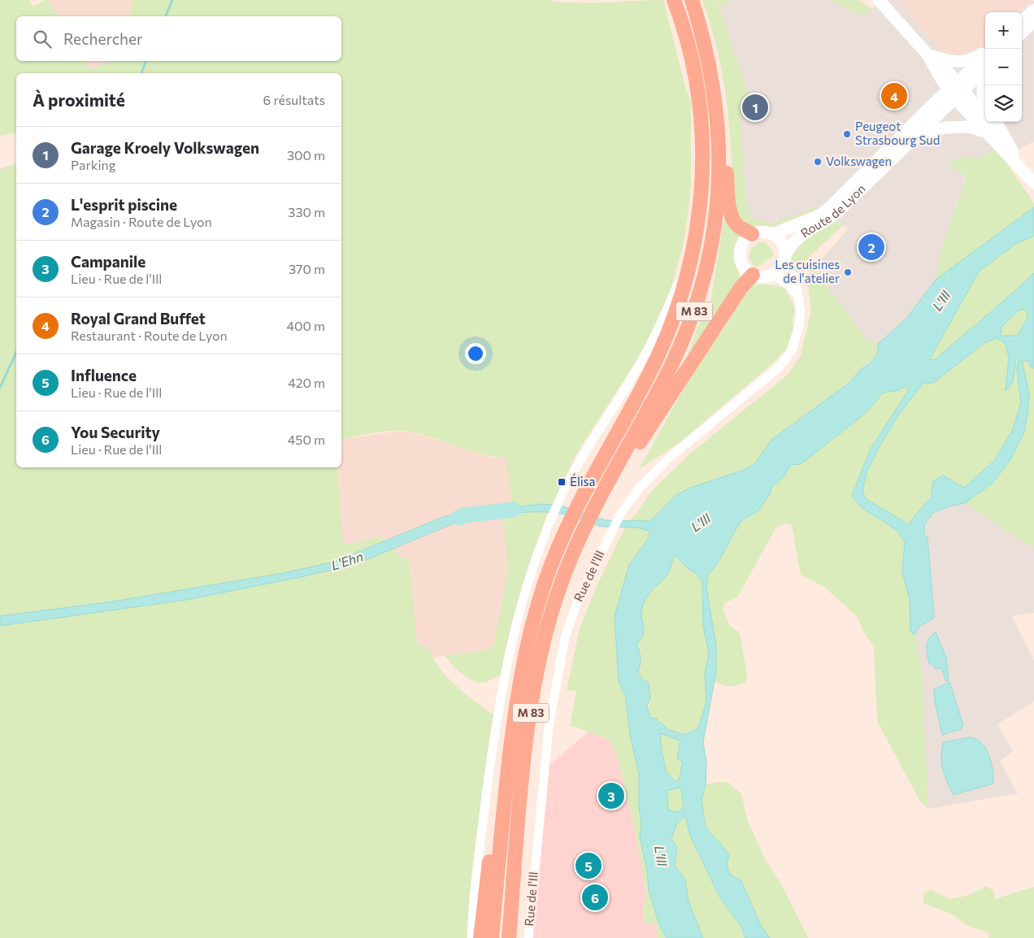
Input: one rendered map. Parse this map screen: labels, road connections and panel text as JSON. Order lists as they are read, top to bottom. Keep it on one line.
{"streets":{"highway":["M 83"],"main road":["Route de Lyon"],"street":["Rue de l'Ill"]},"crossings":[["Route de Lyon","Rue de l'Ill"]],"water":["L'Ill","L'Ehn"],"places":{"other":["Peugeot Strasbourg Sud","Volkswagen","Les cuisines de l'atelier"],"transit":["Élisa"]},"page":{"map_buttons":["+","−"],"search":"Rechercher","heading":["À proximité","6 résultats"],"pins":["4","1","2","3","5","6"],"list":[{"mark":"1","name":"Garage Kroely Volkswagen","note":"Parking","value":"300 m"},{"mark":"2","name":"L'esprit piscine","note":"Magasin · Route de Lyon","value":"330 m"},{"mark":"3","name":"Campanile","note":"Lieu · Rue de l'Ill","value":"370 m"},{"mark":"4","name":"Royal Grand Buffet","note":"Restaurant · Route de Lyon","value":"400 m"},{"mark":"5","name":"Influence","note":"Lieu · Rue de l'Ill","value":"420 m"},{"mark":"6","name":"You Security","note":"Lieu · Rue de l'Ill","value":"450 m"}]}}
